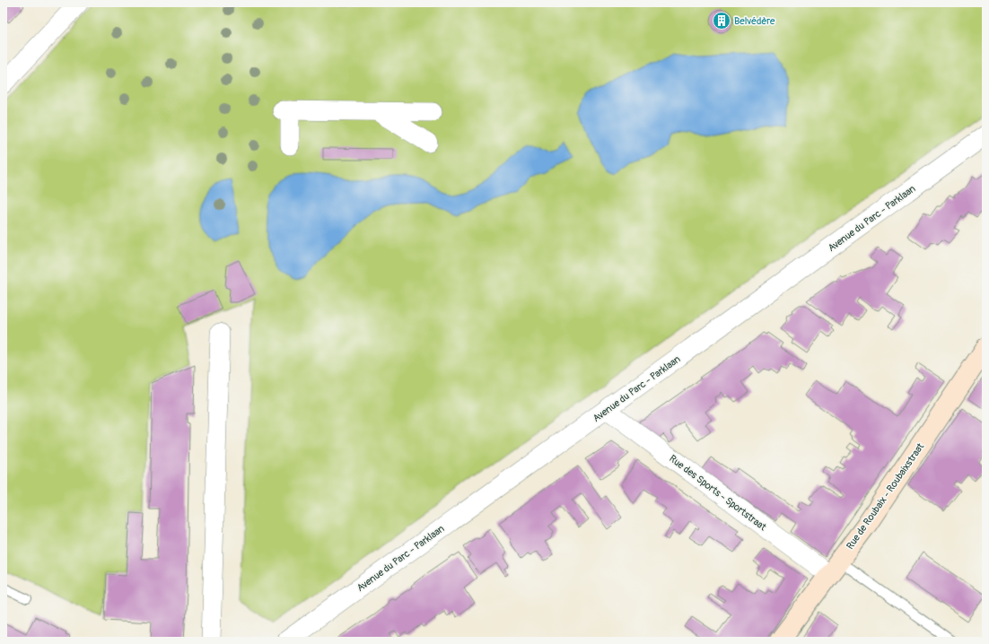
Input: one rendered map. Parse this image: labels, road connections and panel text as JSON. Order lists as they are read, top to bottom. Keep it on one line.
{"streets":{"main road":["Rue de Roubaix - Roubaixstraat"],"street":["Avenue du Parc - Parklaan","Rue des Sports - Sportstraat"]},"crossings":[["Avenue du Parc - Parklaan","Rue des Sports - Sportstraat"],["Rue des Sports - Sportstraat","Rue de Roubaix - Roubaixstraat"]],"places":{"building":["Belvédère"]}}
